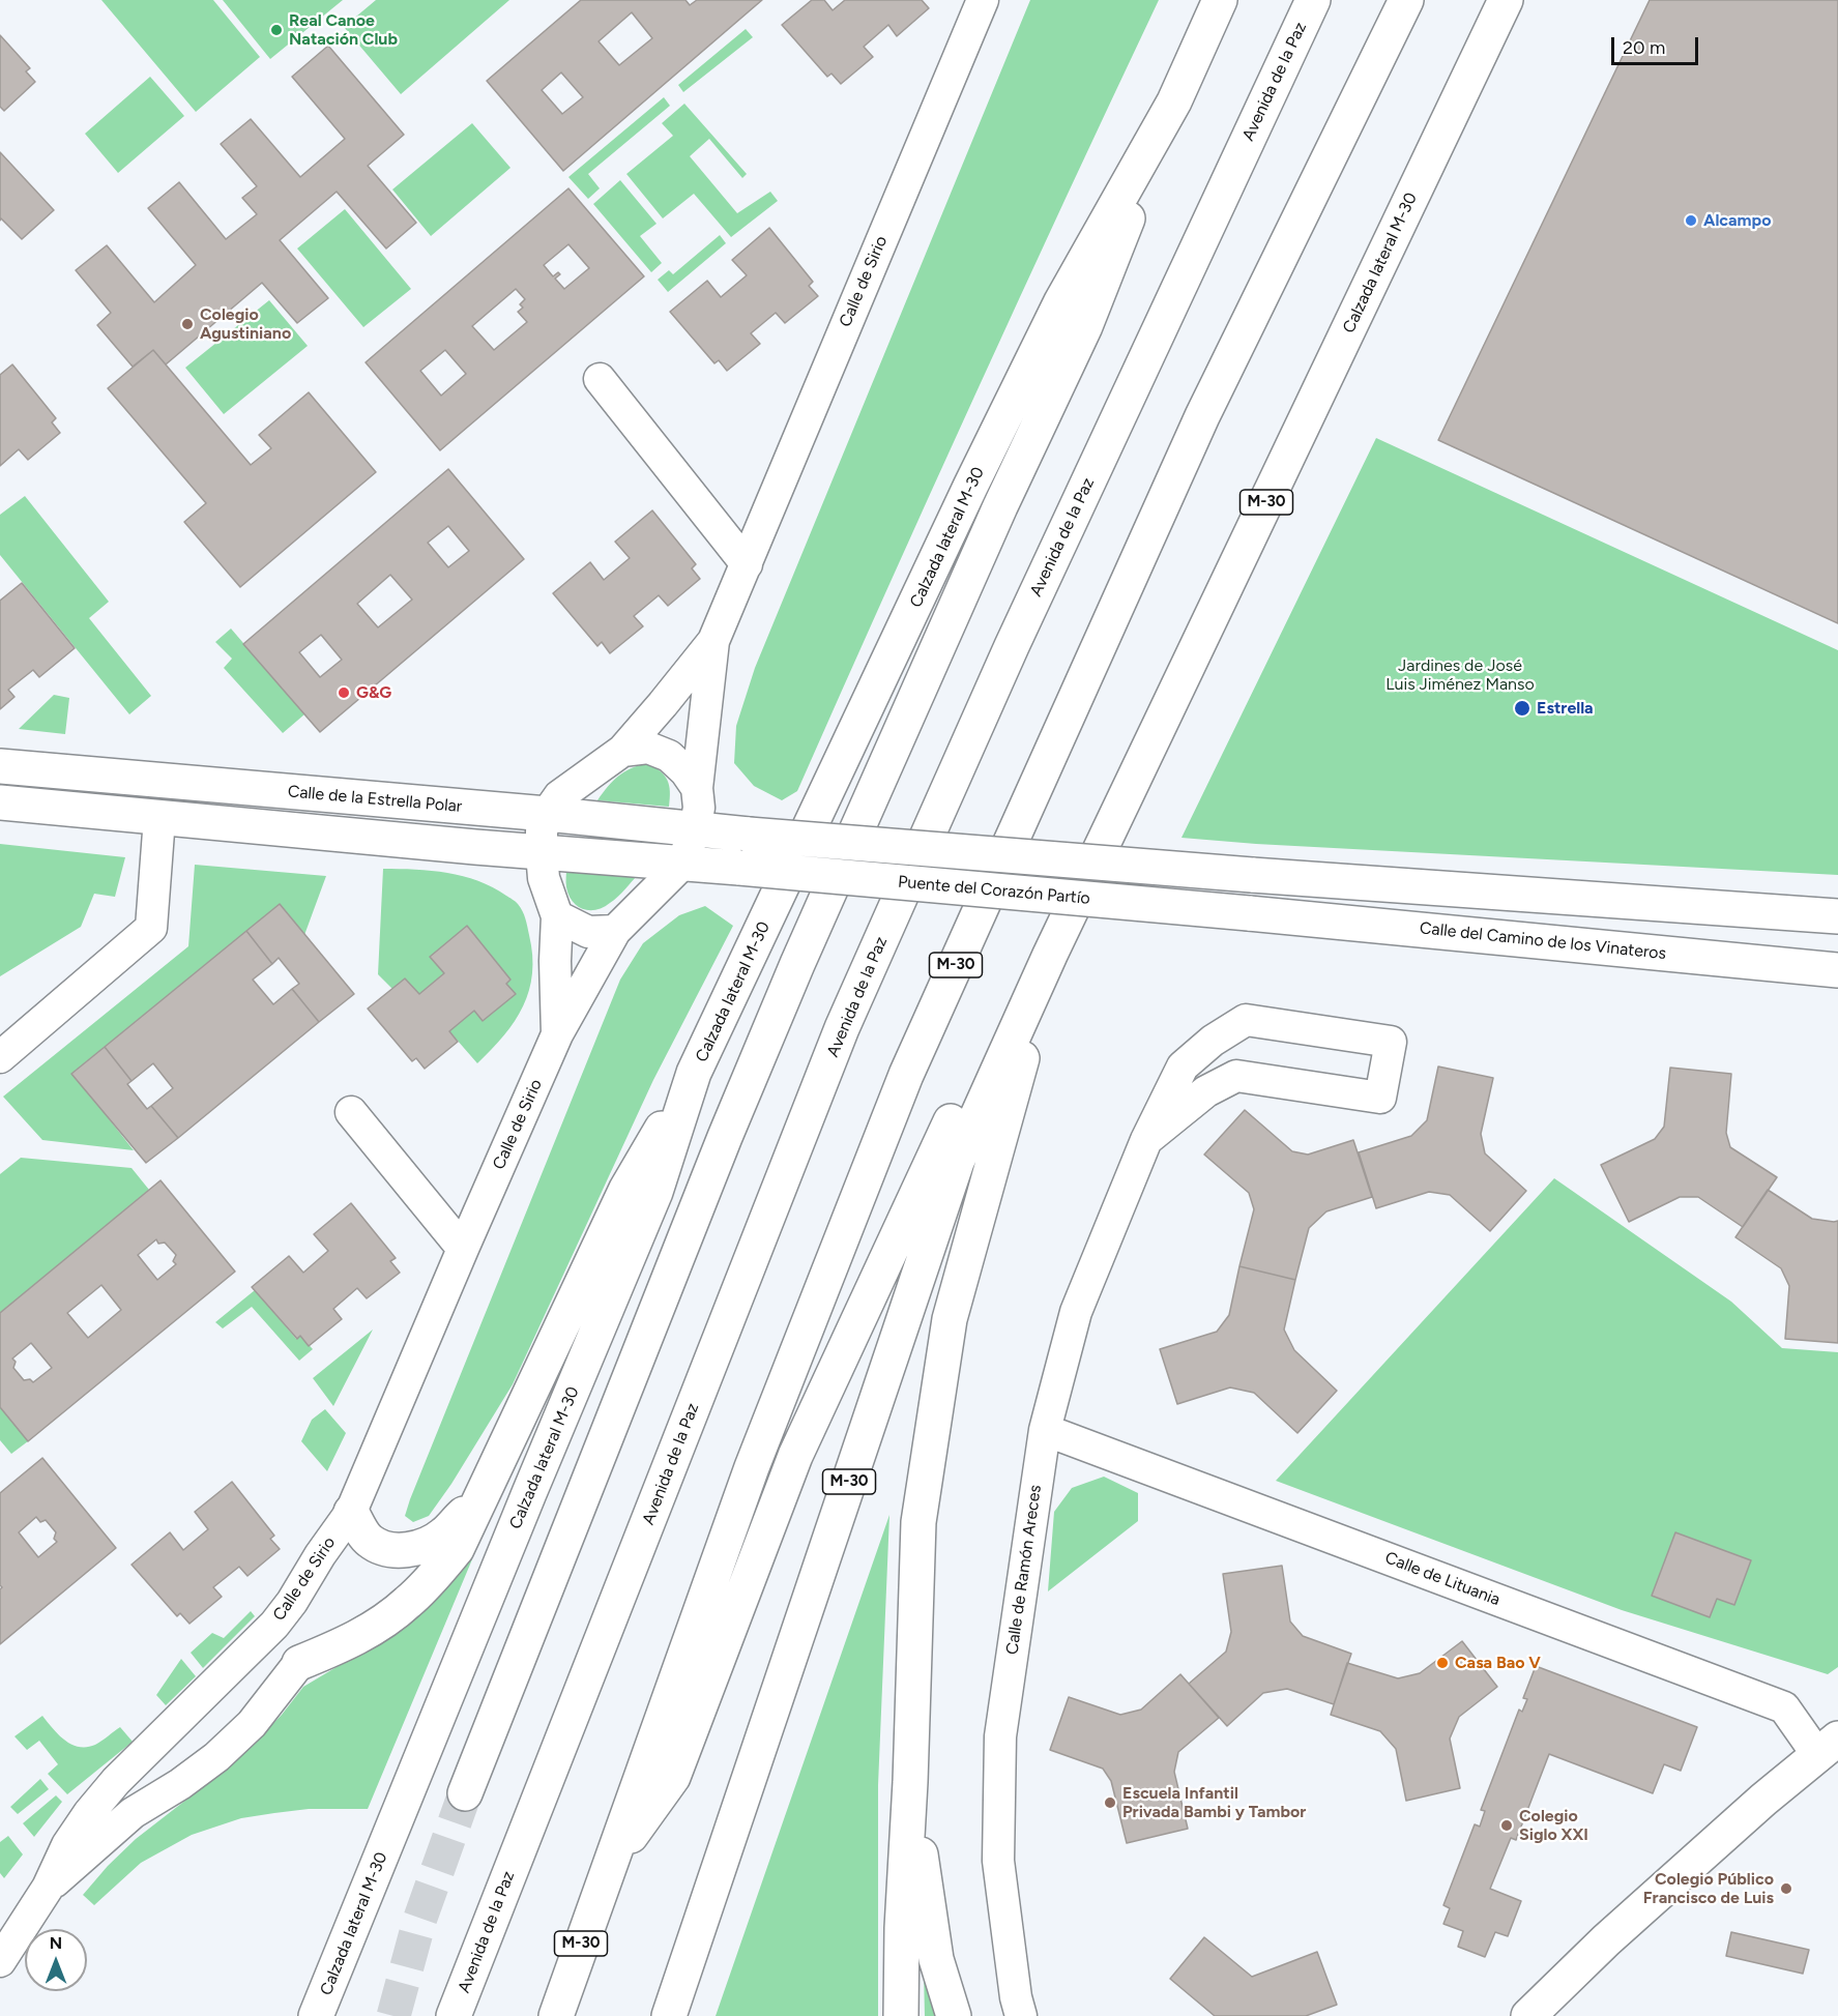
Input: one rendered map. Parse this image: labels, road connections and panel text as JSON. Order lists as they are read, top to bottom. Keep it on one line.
{"streets":{"main road":["Avenida de la Paz","Calzada lateral M-30","M-30","Calle de la Estrella Polar","Puente del Corazón Partío","Calle del Camino de los Vinateros"],"street":["Calle de Sirio","Calle de Ramón Areces","Calle de Lituania"]},"crossings":[["Calle de Sirio","Calle de la Estrella Polar"],["Calle de Sirio","Puente del Corazón Partío"],["Puente del Corazón Partío","Calle del Camino de los Vinateros"],["Calle de Ramón Areces","Calle de Lituania"]],"parks":["Jardines de José Luis Jiménez Manso"],"places":["Real Canoe Natación Club","Alcampo","Colegio Agustiniano","G&G","Estrella","Casa Bao V","Escuela Infantil Privada Bambi y Tambor","Colegio Siglo XXI","Colegio Público Francisco de Luis"],"scale_bar":"20 m","north":"top"}
